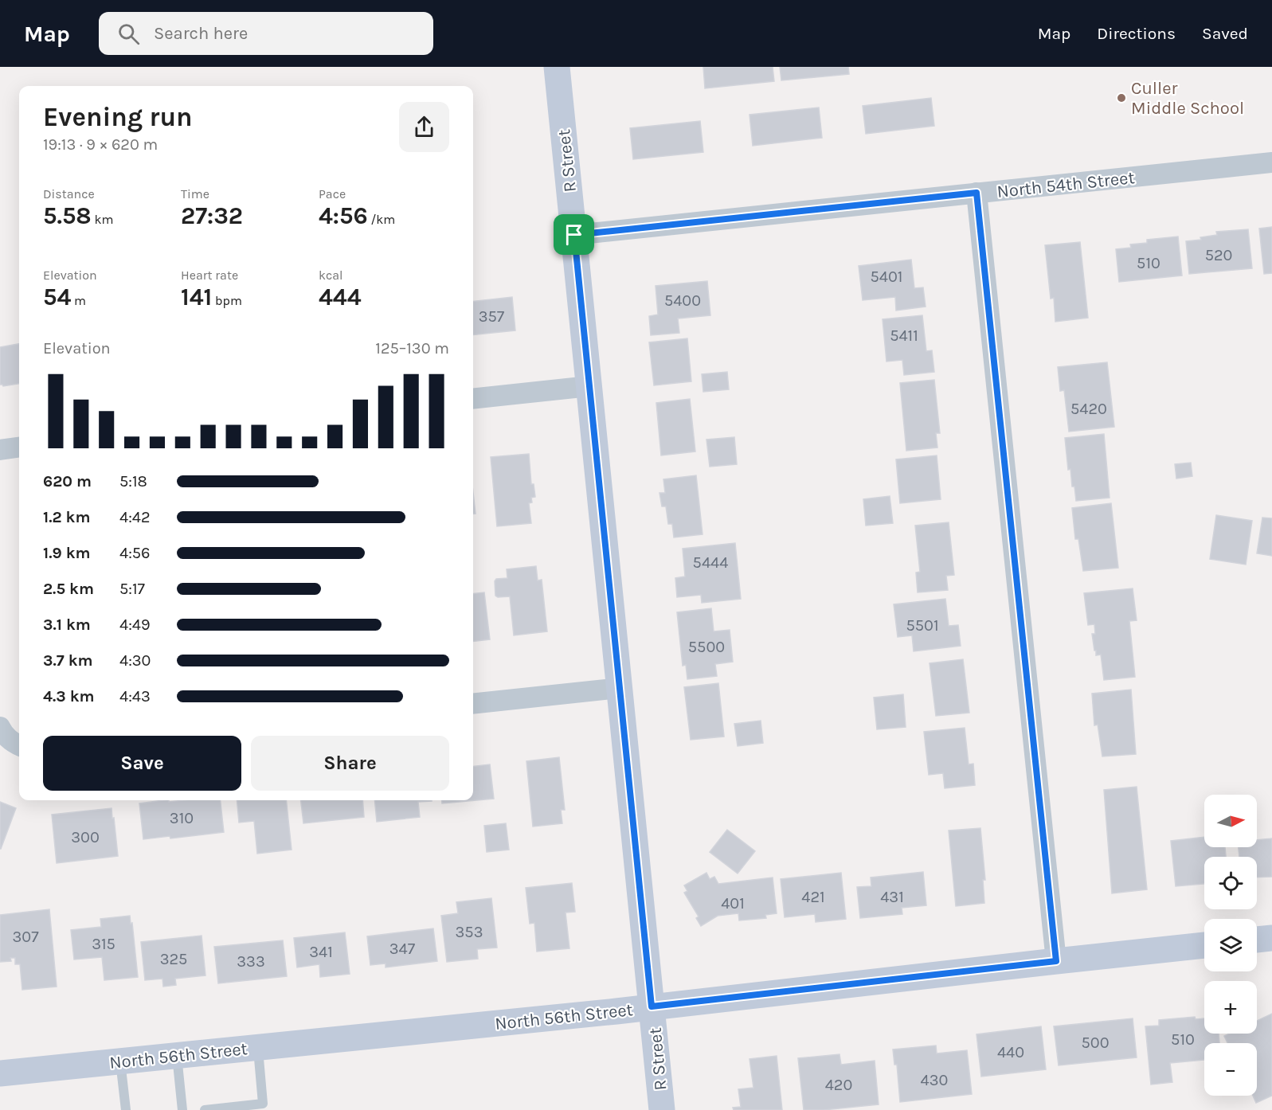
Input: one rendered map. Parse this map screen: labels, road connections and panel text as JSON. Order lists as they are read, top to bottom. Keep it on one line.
{"streets":{"main road":["R Street","North 56th Street"],"street":["North 54th Street"]},"crossings":[["R Street","North 54th Street"],["R Street","North 56th Street"]],"places":["Culler Middle School"],"house_numbers":["520","510","5401","5400","357","5411","5420","5444","5501","5500","310","300","421","431","401","353","307","315","347","341","325","333","510","500","440","430","420"],"north":"right","page":{"header":"Map","search":"Search here","nav":["Map","Directions","Saved"],"heading":["Evening run","19:13 · 9 × 620 m"],"stats":[["Distance","5.58 km"],["Time","27:32"],["Pace","4:56 /km"],["Elevation","54 m"],["Heart rate","141 bpm"],["kcal","444"]],"chart":["Elevation","125–130 m"],"list":[{"name":"620 m","note":"5:18"},{"name":"1.2 km","note":"4:42"},{"name":"1.9 km","note":"4:56"},{"name":"2.5 km","note":"5:17"},{"name":"3.1 km","note":"4:49"},{"name":"3.7 km","note":"4:30"},{"name":"4.3 km","note":"4:43"}],"buttons":["Save","Share"],"map_buttons":["+","−"]}}
